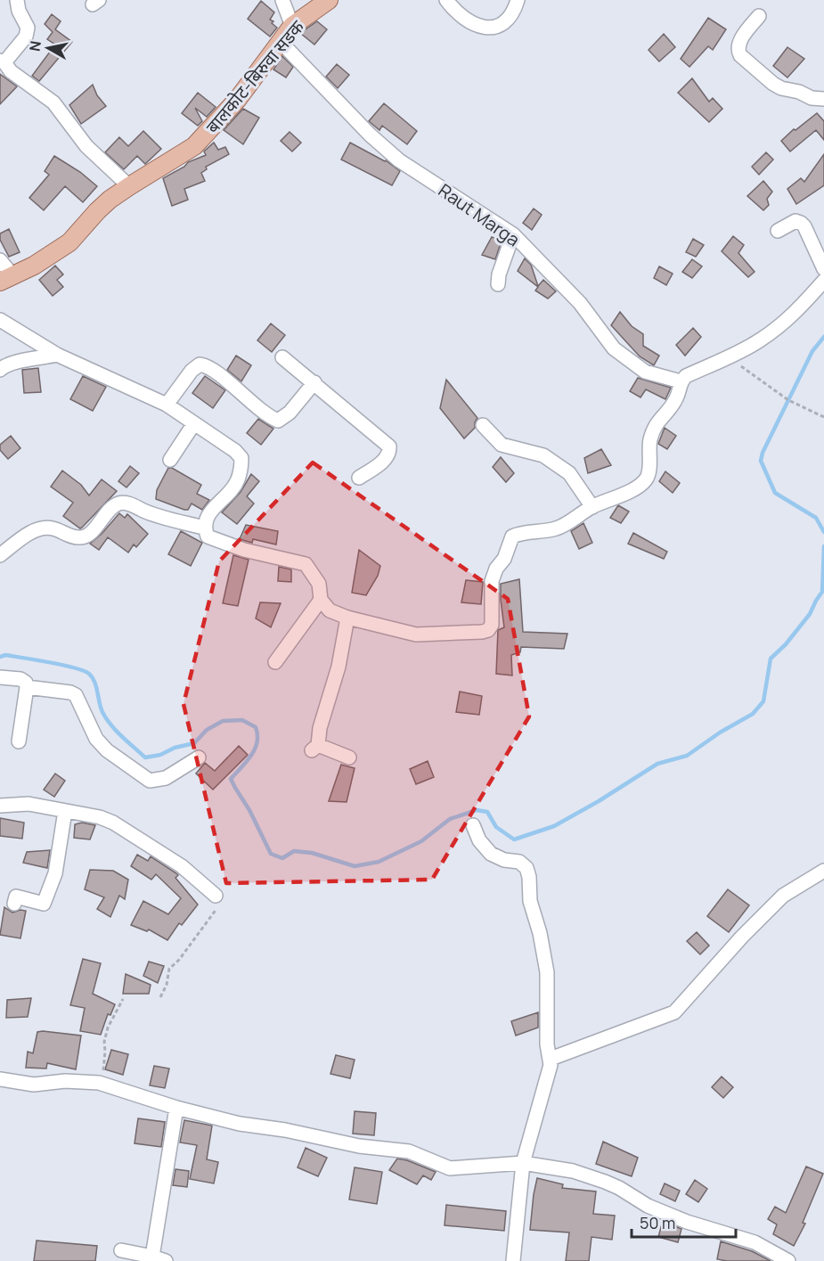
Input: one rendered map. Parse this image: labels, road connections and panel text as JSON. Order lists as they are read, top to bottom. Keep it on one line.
{"streets":{"main road":["बालकोट-बिरुवा सडक"],"street":["Raut Marga"]},"crossings":[["बालकोट-बिरुवा सडक","Raut Marga"]],"scale_bar":"50 m","north":"left"}
